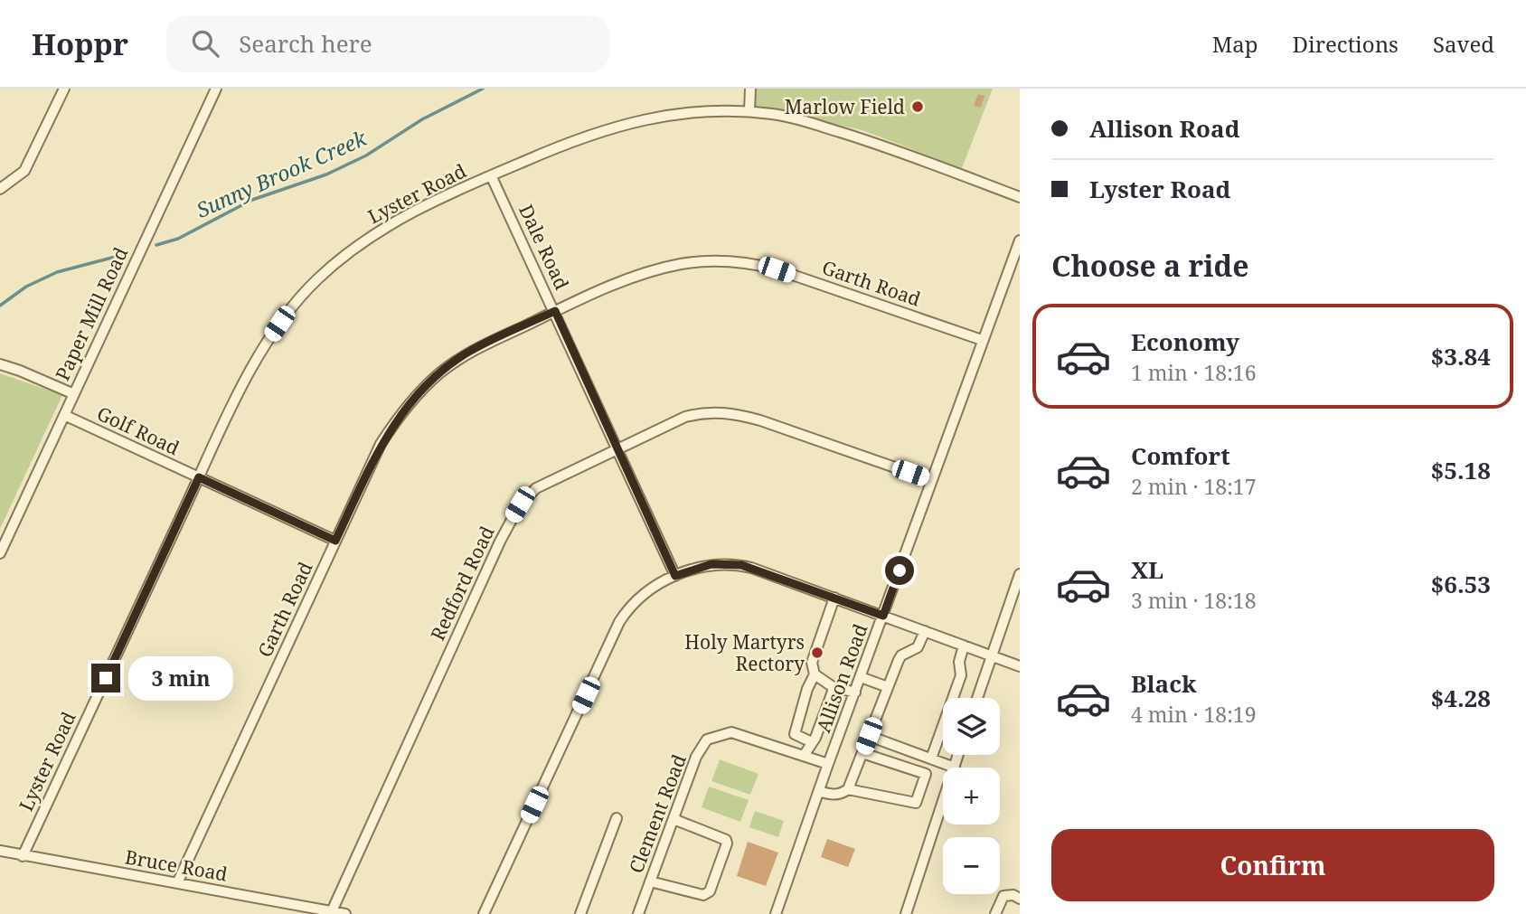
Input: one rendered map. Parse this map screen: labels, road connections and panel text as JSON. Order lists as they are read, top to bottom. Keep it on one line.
{"streets":{"street":["Lyster Road","Dale Road","Garth Road","Paper Mill Road","Golf Road","Redford Road","Allison Road","Clement Road","Bruce Road"]},"crossings":[["Lyster Road","Dale Road"],["Lyster Road","Golf Road"],["Lyster Road","Bruce Road"],["Dale Road","Garth Road"],["Dale Road","Redford Road"],["Garth Road","Golf Road"],["Garth Road","Allison Road"],["Garth Road","Bruce Road"],["Paper Mill Road","Golf Road"],["Redford Road","Allison Road"],["Redford Road","Bruce Road"],["Allison Road","Clement Road"]],"water":["Sunny Brook Creek"],"places":["Marlow Field","Holy Martyrs Rectory"],"page":{"header":"Hoppr","search":"Search here","nav":["Map","Directions","Saved"],"banner":["Allison Road","Lyster Road"],"heading":"Choose a ride","list":[{"name":"Economy","note":"1 min · 18:16","value":"$3.84"},{"name":"Comfort","note":"2 min · 18:17","value":"$5.18"},{"name":"XL","note":"3 min · 18:18","value":"$6.53"},{"name":"Black","note":"4 min · 18:19","value":"$4.28"}],"bubble":"3 min","map_buttons":["+","−"],"buttons":"Confirm"}}
